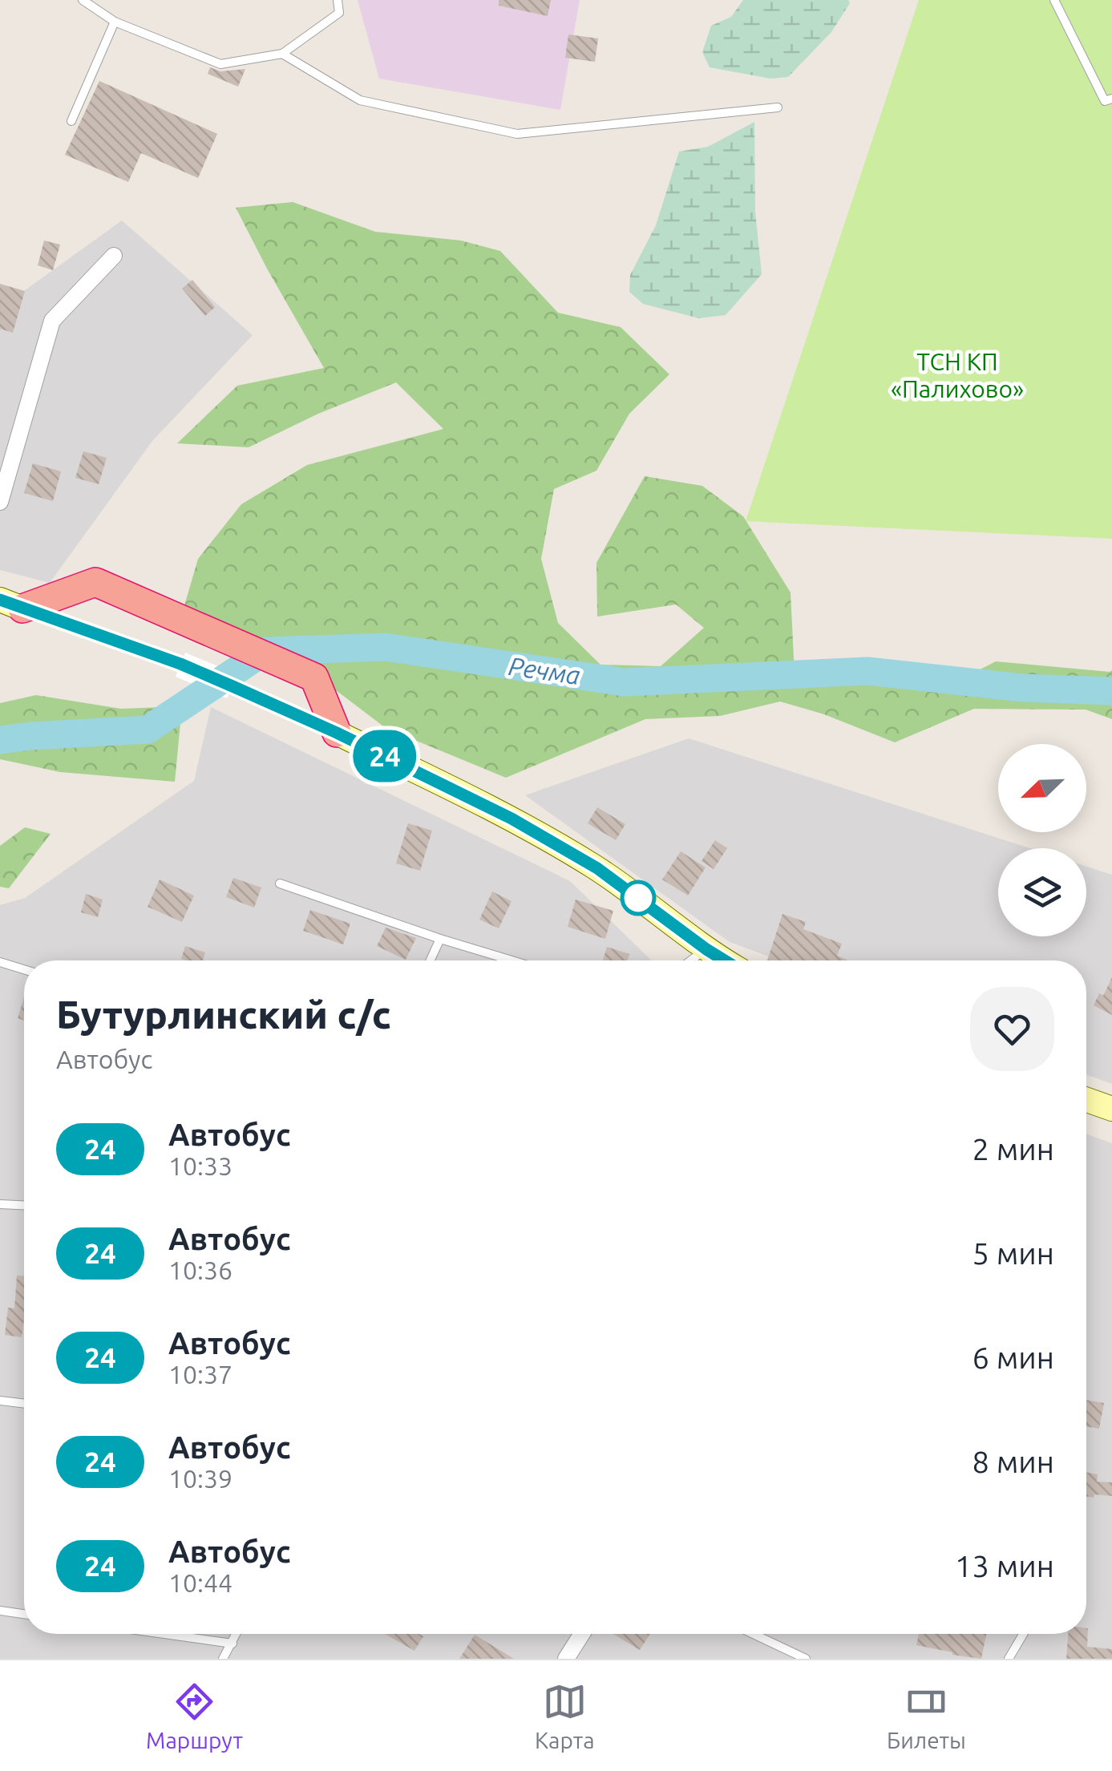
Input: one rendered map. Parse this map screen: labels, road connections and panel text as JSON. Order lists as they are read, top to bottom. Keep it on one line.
{"water":["Речма"],"parks":["ТСН КП «Палихово»"],"lines":["bus line 24"],"north":"bottom left","page":{"on_map":"24","heading":["Бутурлинский с/с","Автобус"],"list":[{"mark":"24","name":"Автобус","note":"10:33","value":"2 мин"},{"mark":"24","name":"Автобус","note":"10:36","value":"5 мин"},{"mark":"24","name":"Автобус","note":"10:37","value":"6 мин"},{"mark":"24","name":"Автобус","note":"10:39","value":"8 мин"},{"mark":"24","name":"Автобус","note":"10:44","value":"13 мин"}],"tabs":["Маршрут","Карта","Билеты"]}}
